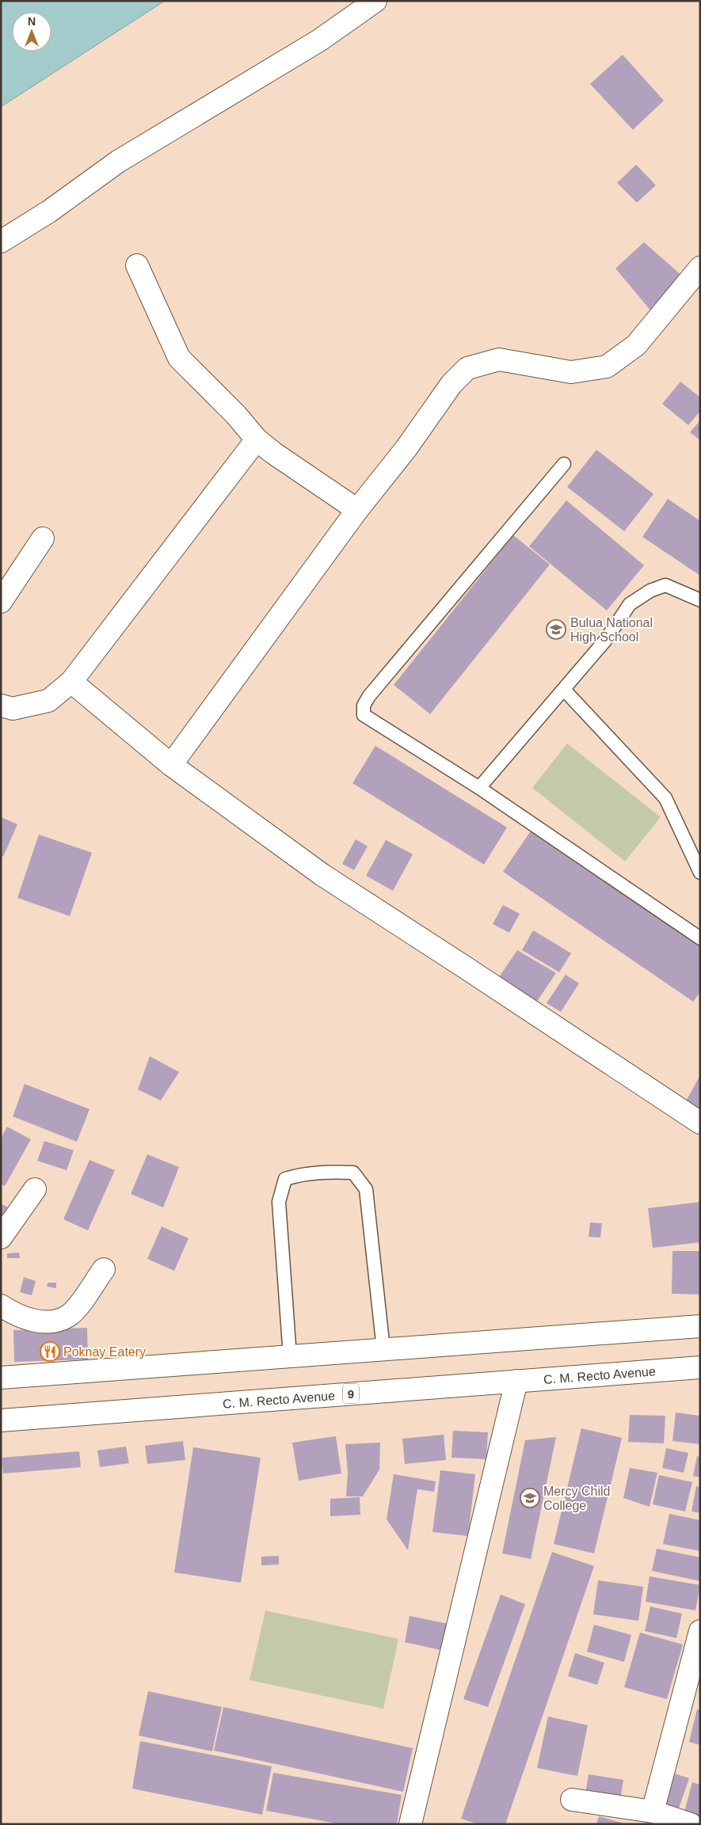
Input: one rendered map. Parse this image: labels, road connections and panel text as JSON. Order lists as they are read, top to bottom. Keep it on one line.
{"streets":{"main road":["C. M. Recto Avenue","9"]},"places":{"school or university":["Bulua National High School","Mercy Child College"],"restaurant":["Poknay Eatery"]},"north":"top"}
